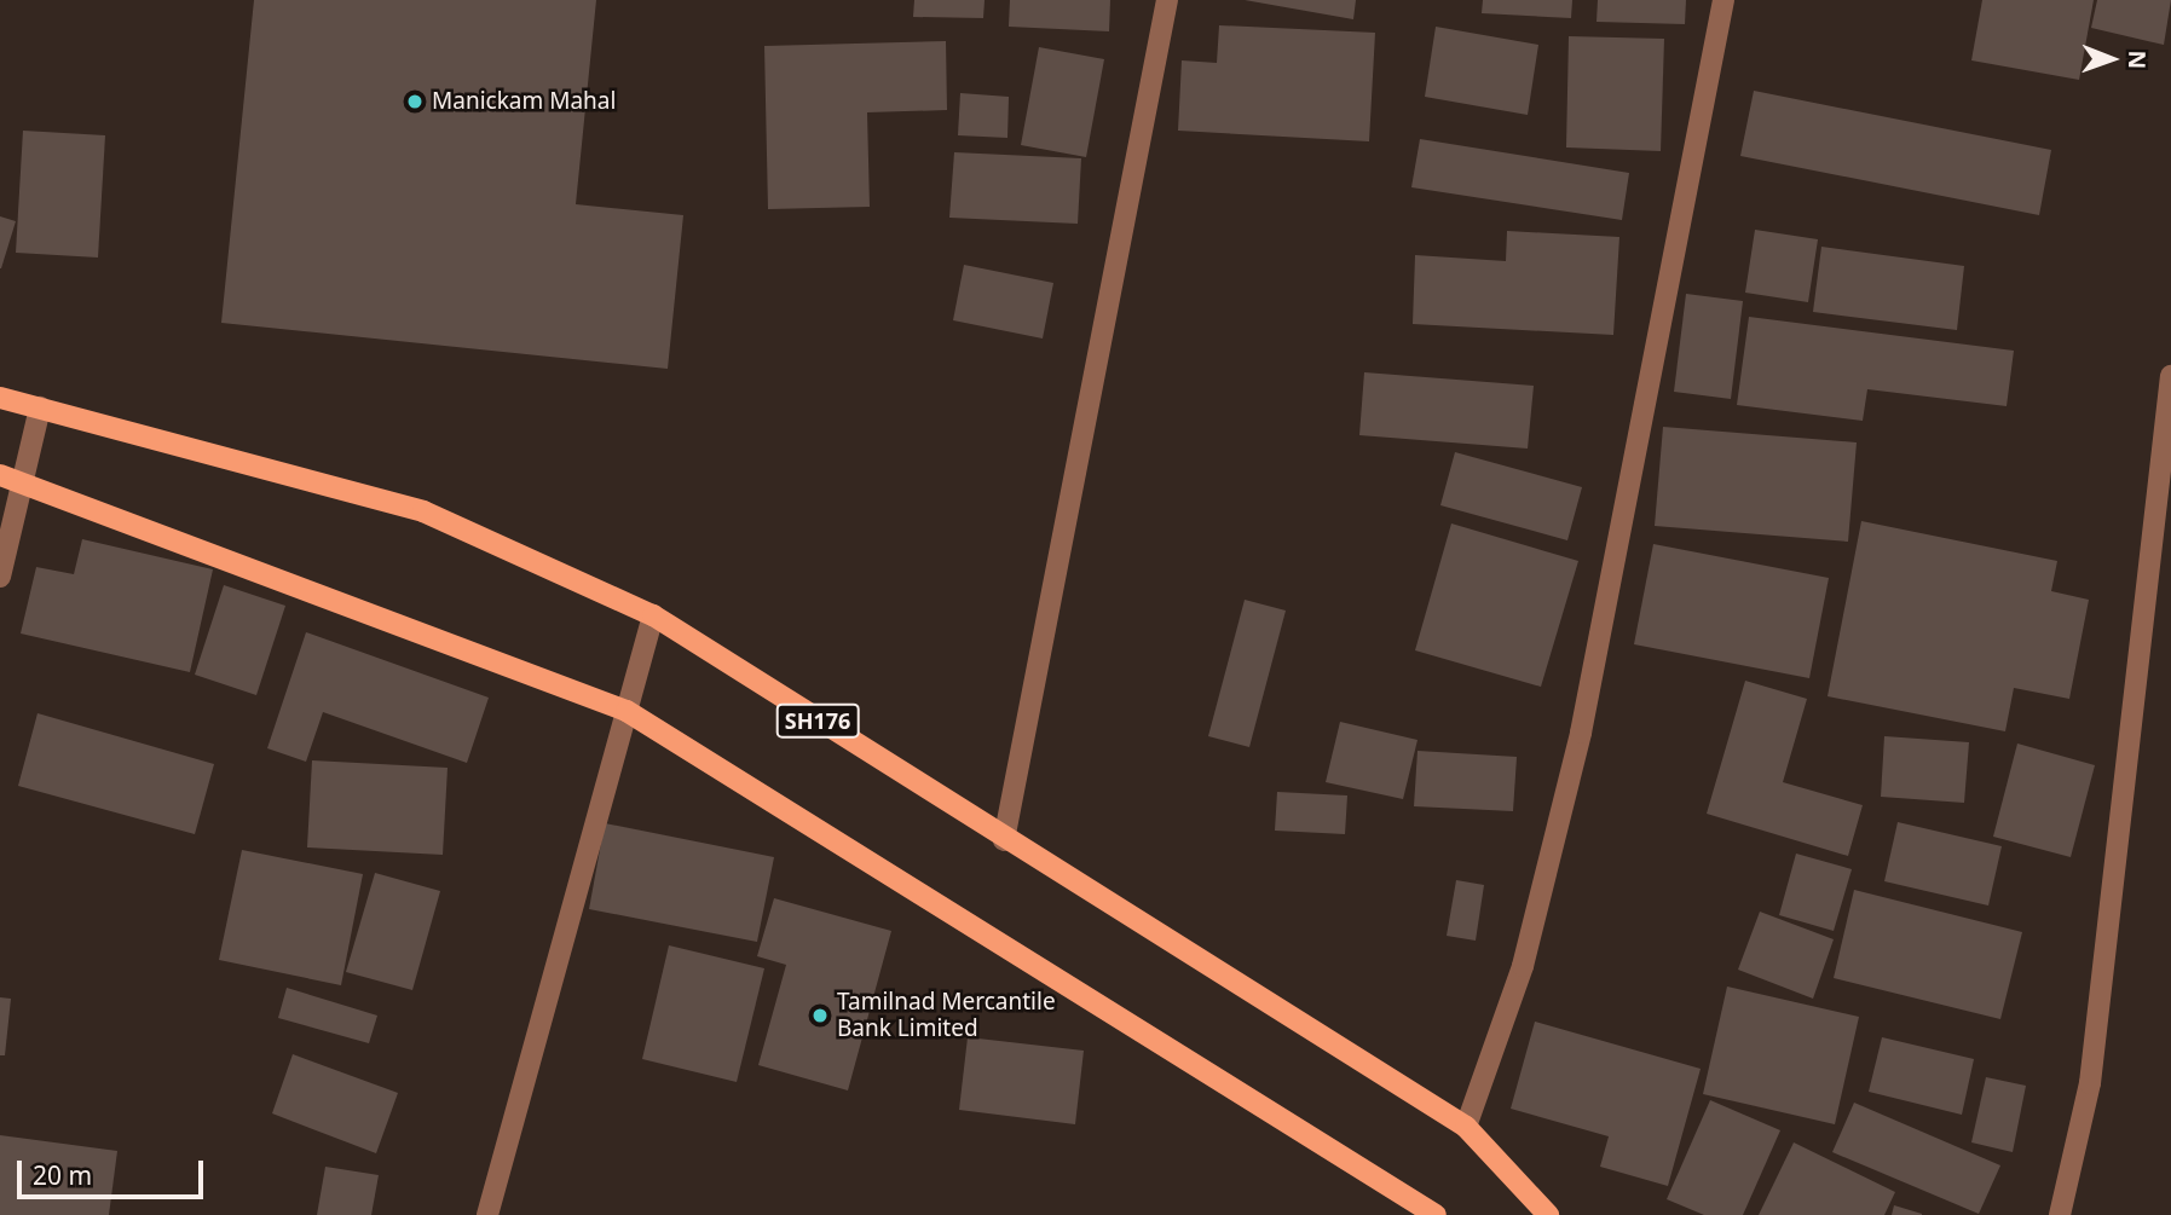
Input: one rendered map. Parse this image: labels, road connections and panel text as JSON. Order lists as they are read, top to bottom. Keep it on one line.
{"streets":{"main road":["SH176"]},"places":["Manickam Mahal","Tamilnad Mercantile Bank Limited"],"scale_bar":"20 m","north":"right"}
